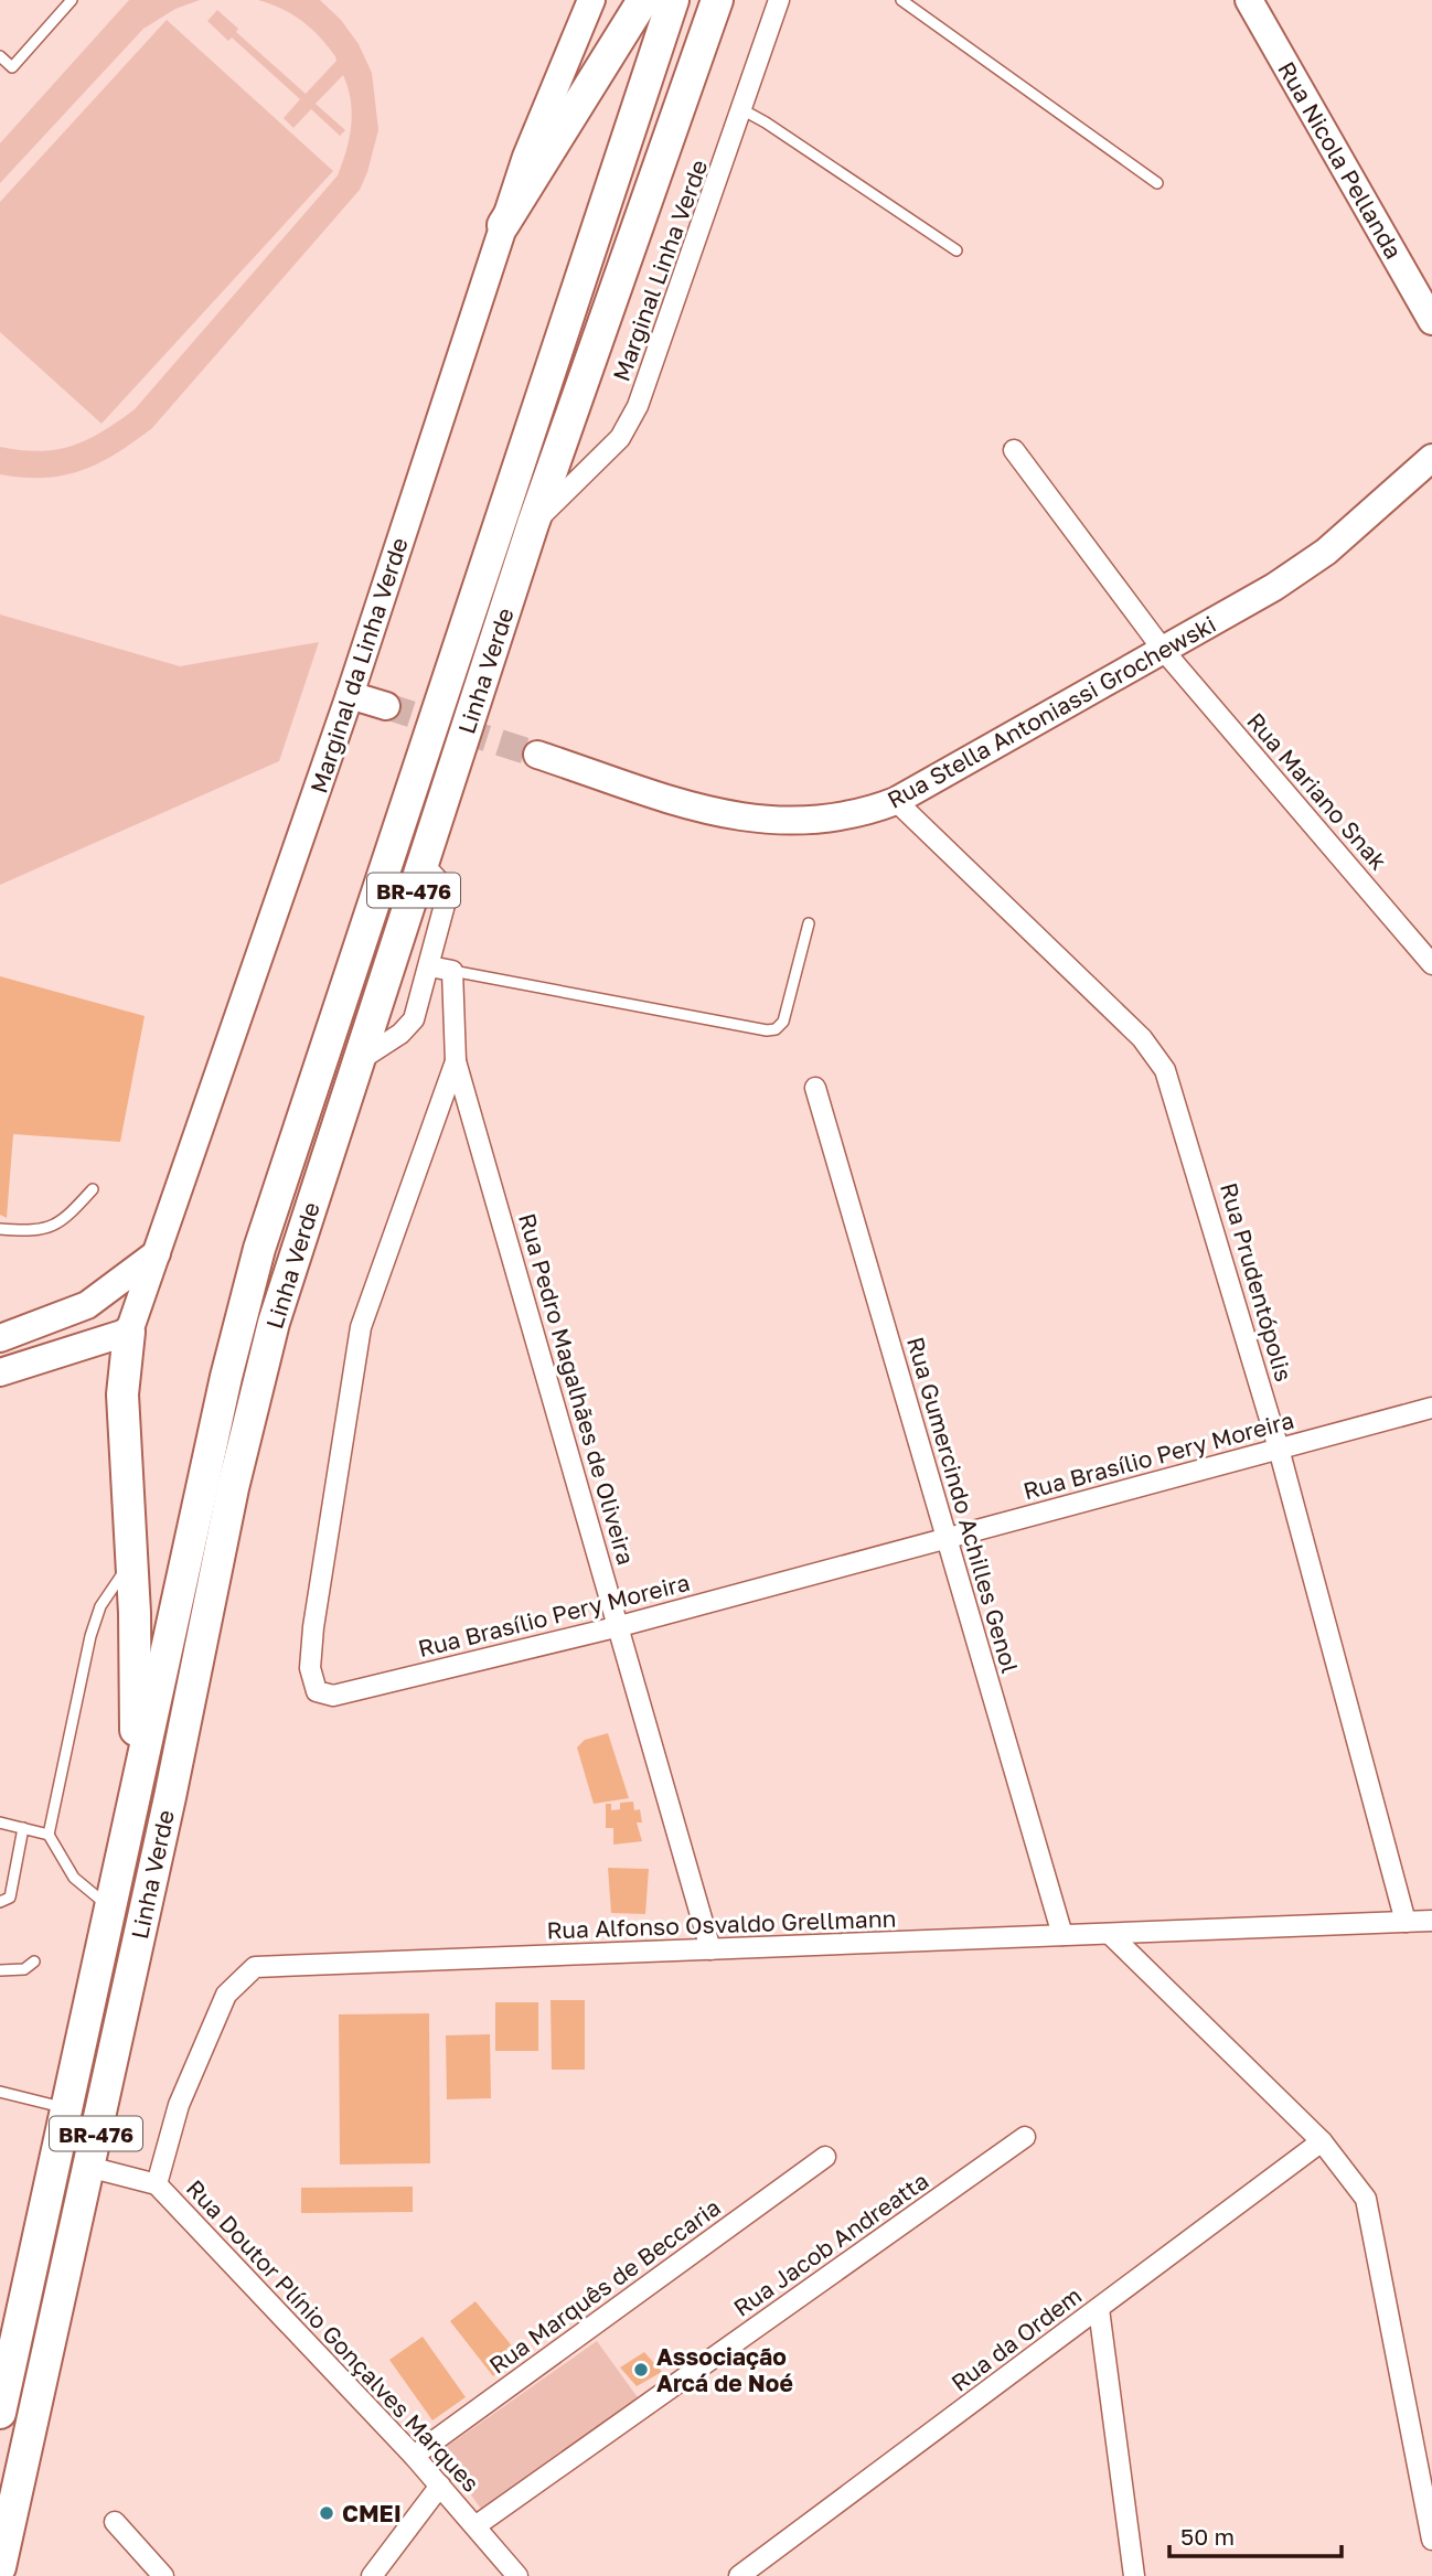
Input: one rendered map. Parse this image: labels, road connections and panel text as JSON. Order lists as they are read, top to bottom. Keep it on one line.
{"streets":{"highway":["Linha Verde","BR-476"],"main road":["Rua Nicola Pellanda","Marginal da Linha Verde","Rua Stella Antoniassi Grochewski"],"street":["Marginal Linha Verde","Rua Mariano Snak","Rua Prudentópolis","Rua Pedro Magalhães de Oliveira","Rua Brasílio Pery Moreira","Rua Gumercindo Achilles Genol","Rua Alfonso Osvaldo Grellmann","Rua Jacob Andreatta","Rua Marquês de Beccaria","Rua Doutor Plínio Gonçalves Marques","Rua da Ordem"]},"crossings":[["Marginal Linha Verde","Linha Verde"],["Linha Verde","Rua Doutor Plínio Gonçalves Marques"],["Rua Stella Antoniassi Grochewski","Rua Mariano Snak"],["Rua Stella Antoniassi Grochewski","Rua Prudentópolis"],["Rua Prudentópolis","Rua Brasílio Pery Moreira"],["Rua Prudentópolis","Rua Alfonso Osvaldo Grellmann"],["Rua Pedro Magalhães de Oliveira","Rua Brasílio Pery Moreira"],["Rua Pedro Magalhães de Oliveira","Rua Alfonso Osvaldo Grellmann"],["Rua Brasílio Pery Moreira","Rua Gumercindo Achilles Genol"],["Rua Gumercindo Achilles Genol","Rua Alfonso Osvaldo Grellmann"],["Rua Alfonso Osvaldo Grellmann","Rua Doutor Plínio Gonçalves Marques"],["Rua Jacob Andreatta","Rua Doutor Plínio Gonçalves Marques"],["Rua Marquês de Beccaria","Rua Doutor Plínio Gonçalves Marques"]],"places":["Associação Arcá de Noé","CMEI"],"scale_bar":"50 m"}
